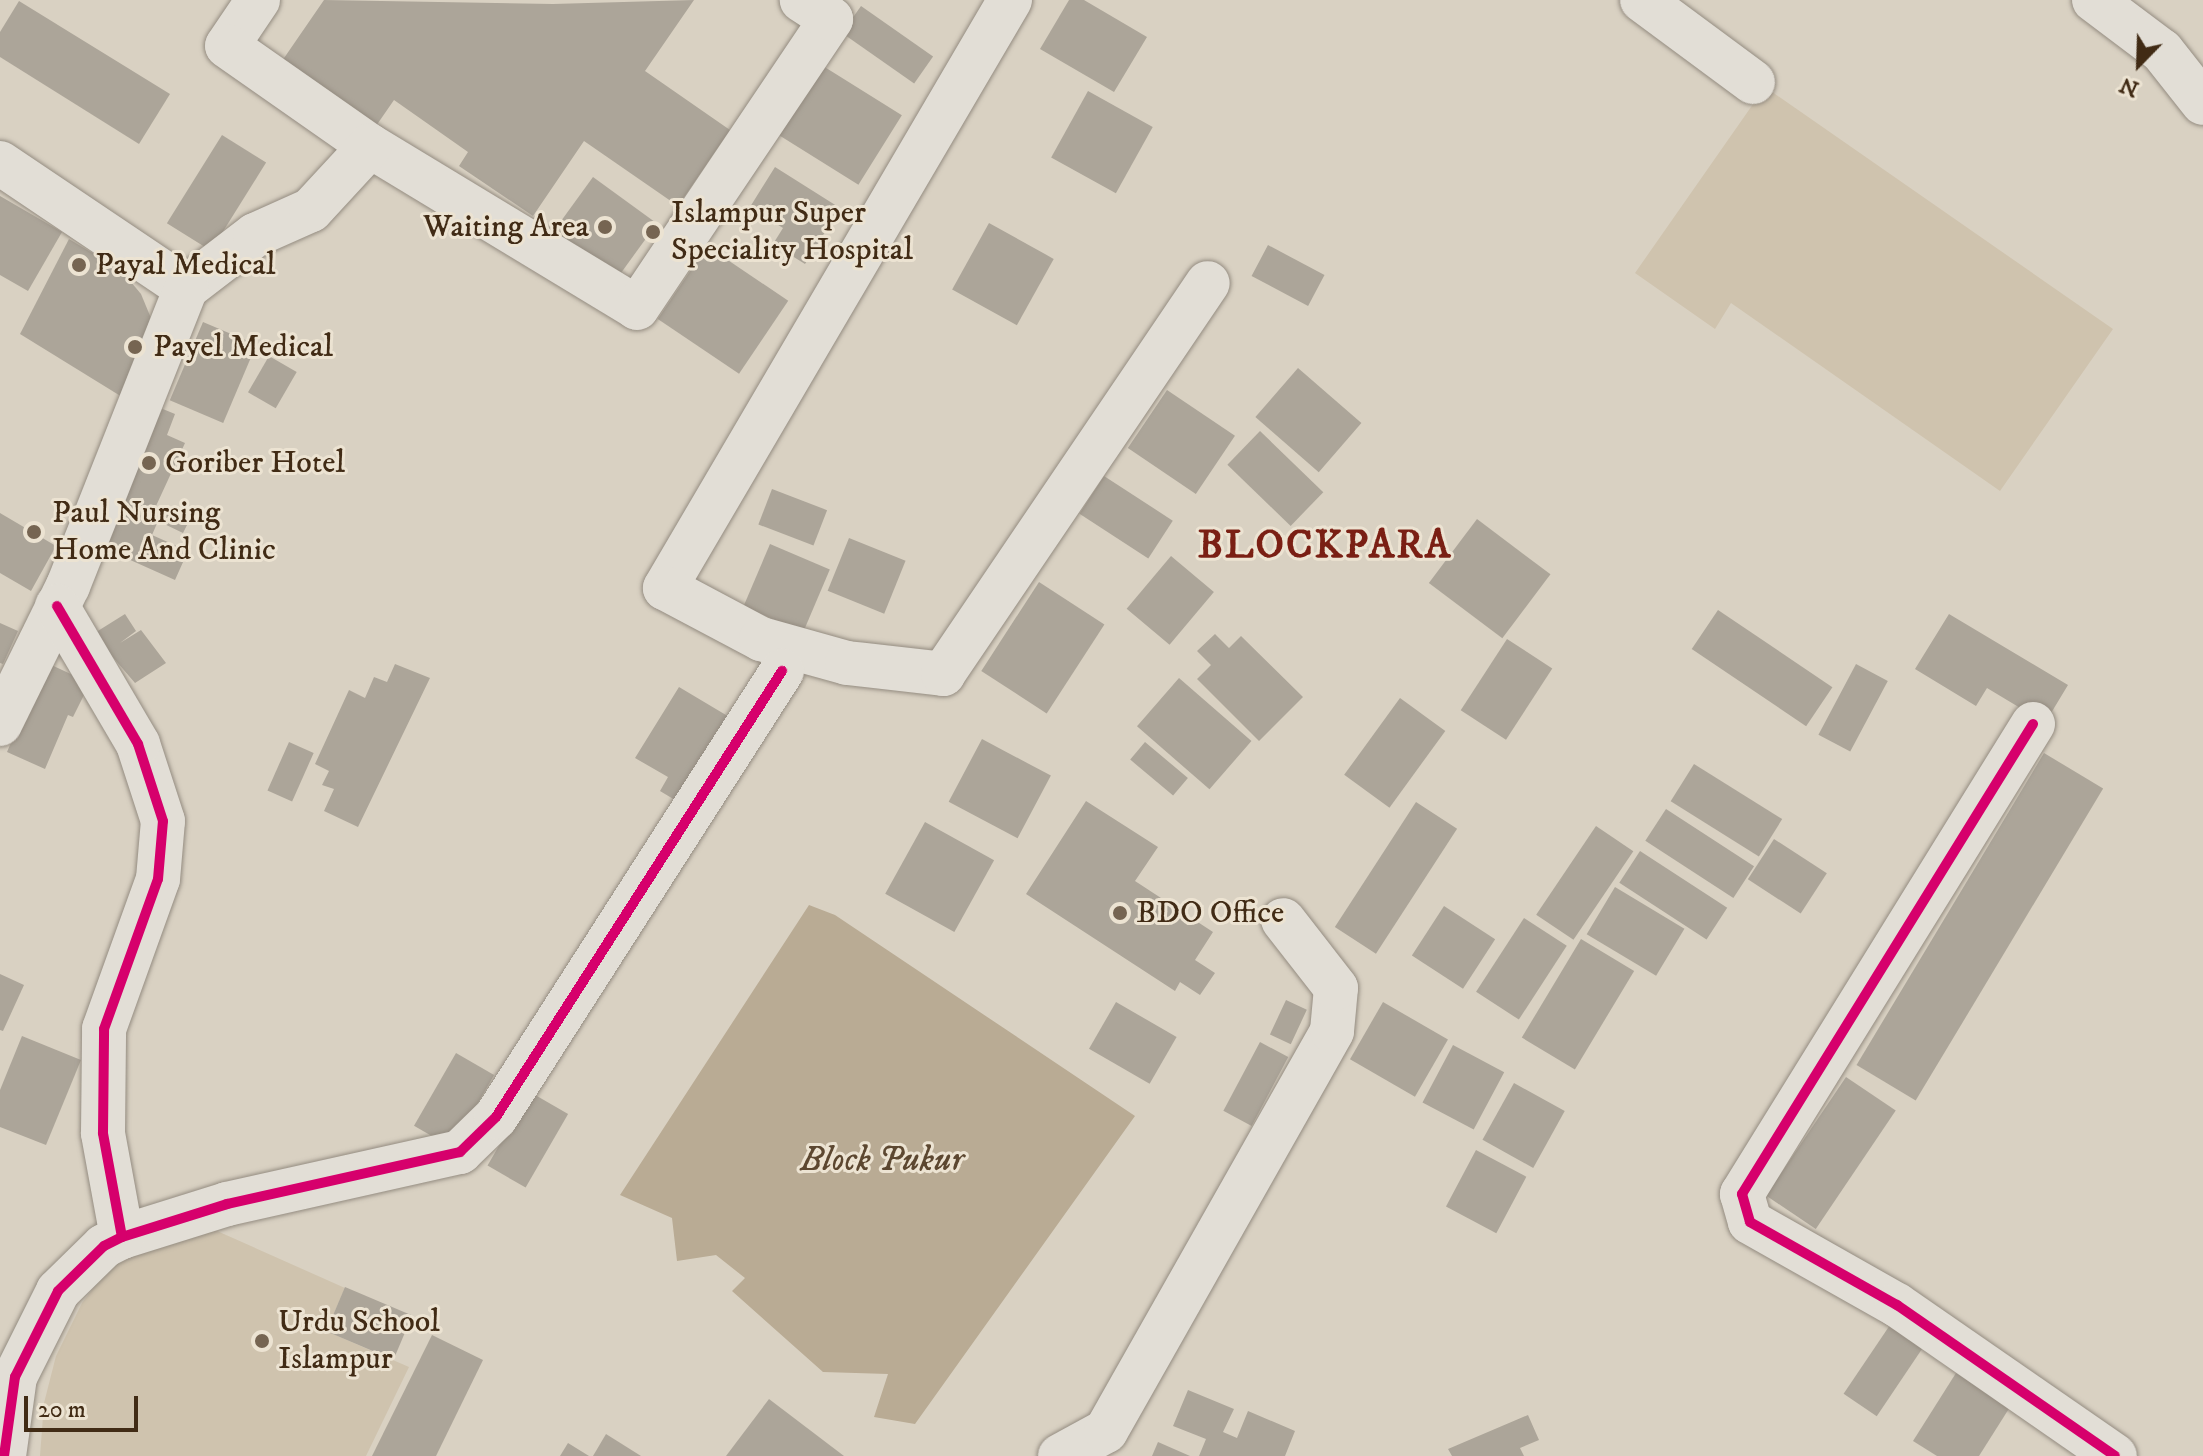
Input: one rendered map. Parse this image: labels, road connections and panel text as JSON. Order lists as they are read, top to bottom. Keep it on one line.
{"districts":["BLOCKPARA"],"water":["Block Pukur"],"places":["Waiting Area","Islampur Super Speciality Hospital","Payal Medical","Payel Medical","Goriber Hotel","Paul Nursing Home And Clinic","BDO Office","Urdu School Islampur"],"scale_bar":"20 m","north":"bottom left"}
